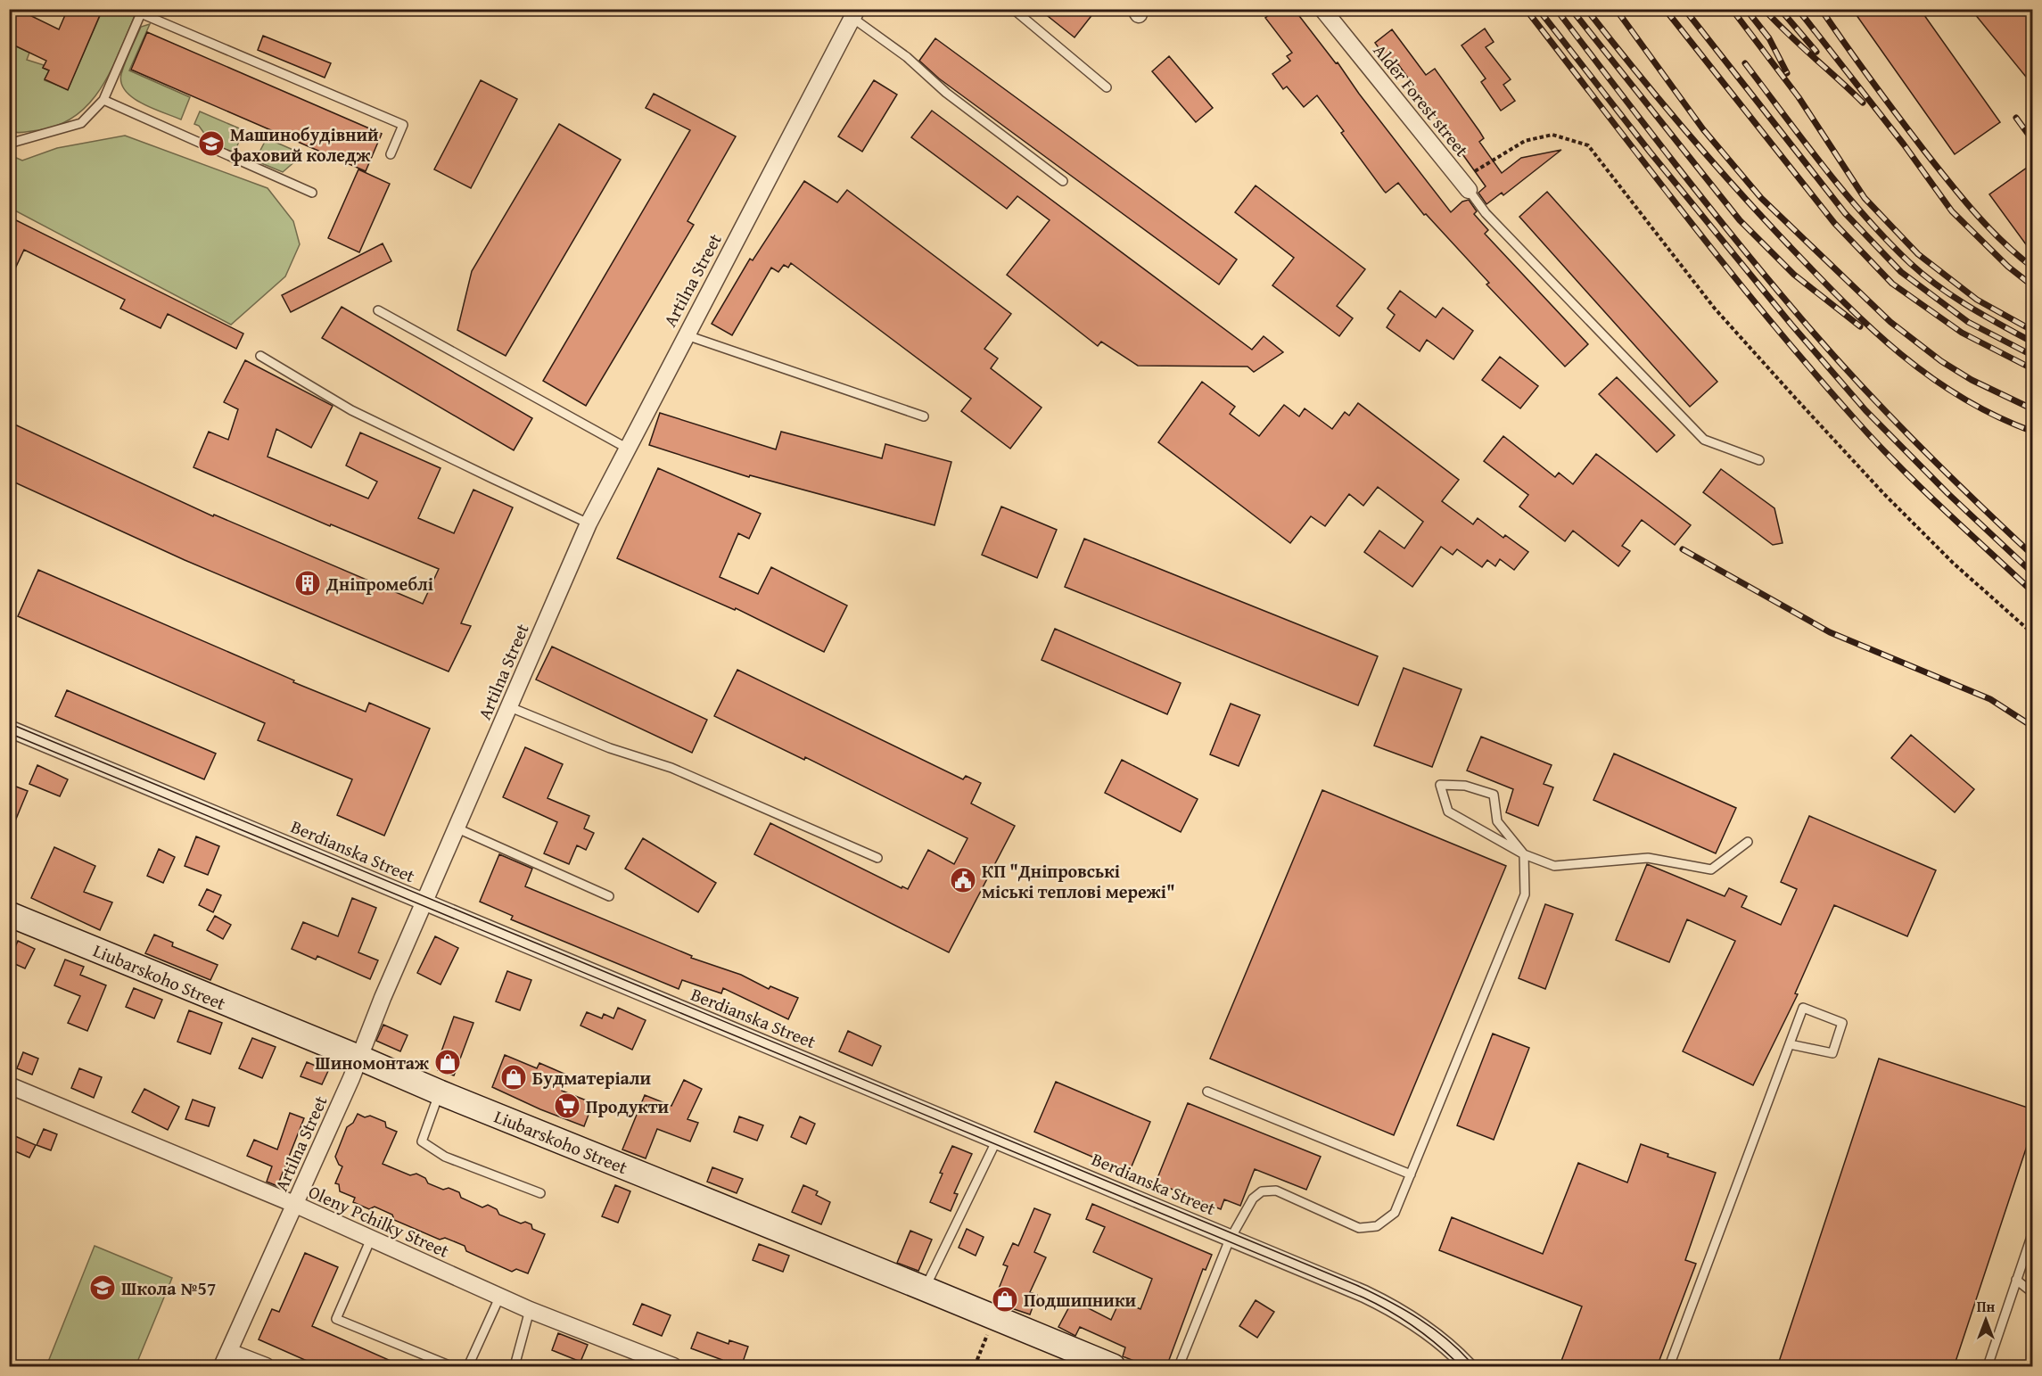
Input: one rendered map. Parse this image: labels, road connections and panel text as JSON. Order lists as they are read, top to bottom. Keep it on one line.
{"streets":{"main road":["Liubarskoho Street"],"street":["Alder Forest street","Artilna Street","Berdianska Street","Oleny Pchilky Street"]},"crossings":[["Artilna Street","Berdianska Street"],["Artilna Street","Liubarskoho Street"],["Artilna Street","Oleny Pchilky Street"]],"places":{"school or university":["Машинобудівний фаховий коледж","Школа №57"],"building":["Дніпромеблі"],"public building":["КП \"Дніпровські міські теплові мережі\""],"shop":["Шиномонтаж","Будматеріали","Подшипники"],"supermarket":["Продукти"]},"north":"top"}
